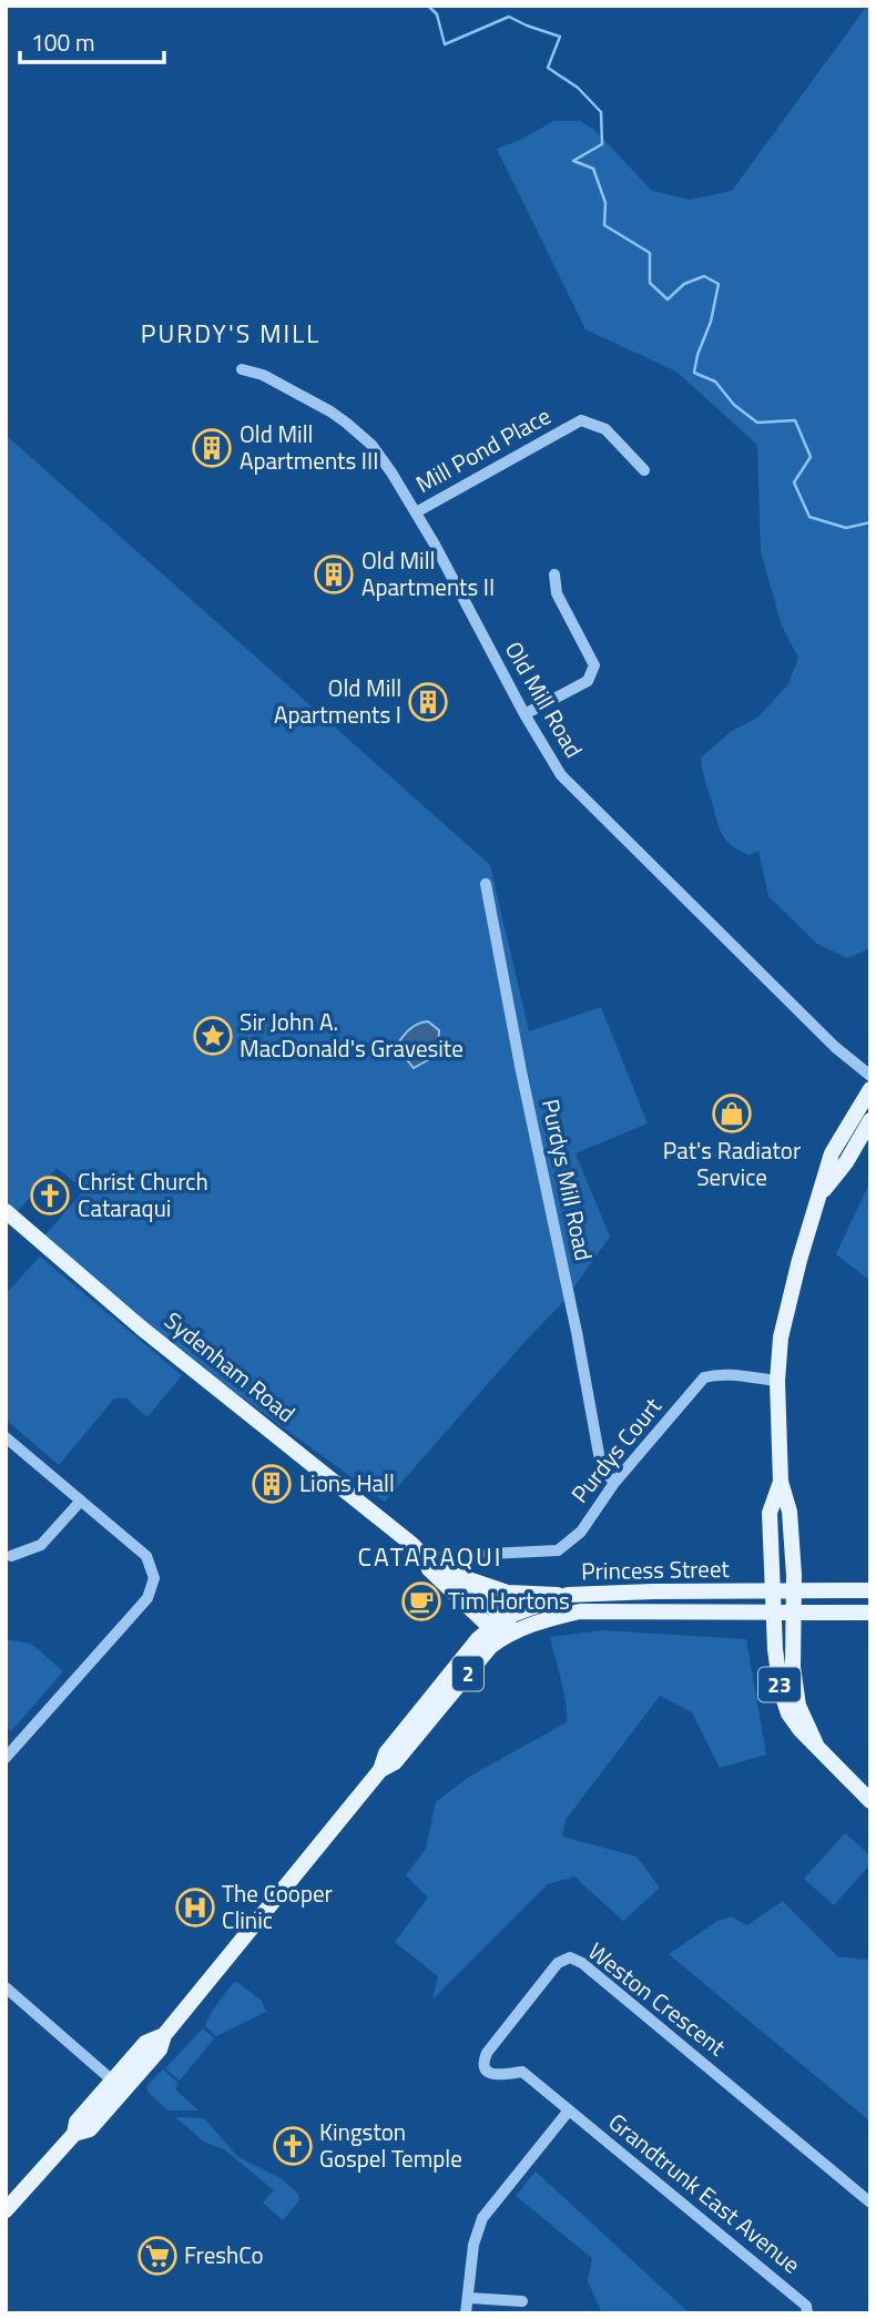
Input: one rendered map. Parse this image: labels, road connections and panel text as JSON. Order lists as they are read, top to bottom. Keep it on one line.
{"streets":{"main road":["Sydenham Road","Princess Street","2","23"],"street":["Mill Pond Place","Old Mill Road","Purdys Mill Road","Purdys Court","Weston Crescent","Grandtrunk East Avenue"]},"crossings":[["Mill Pond Place","Old Mill Road"],["Purdys Mill Road","Purdys Court"],["Sydenham Road","Princess Street"],["Princess Street","23"],["Weston Crescent","Grandtrunk East Avenue"]],"districts":["PURDY'S MILL","CATARAQUI"],"places":{"building":["Old Mill Apartments III","Old Mill Apartments II","Old Mill Apartments I","Lions Hall"],"place":["Sir John A. MacDonald's Gravesite"],"shop":["Pat's Radiator Service"],"church":["Christ Church Cataraqui","Kingston Gospel Temple"],"cafe":["Tim Hortons"],"hospital":["The Cooper Clinic"],"supermarket":["FreshCo"]},"scale_bar":"100 m"}
